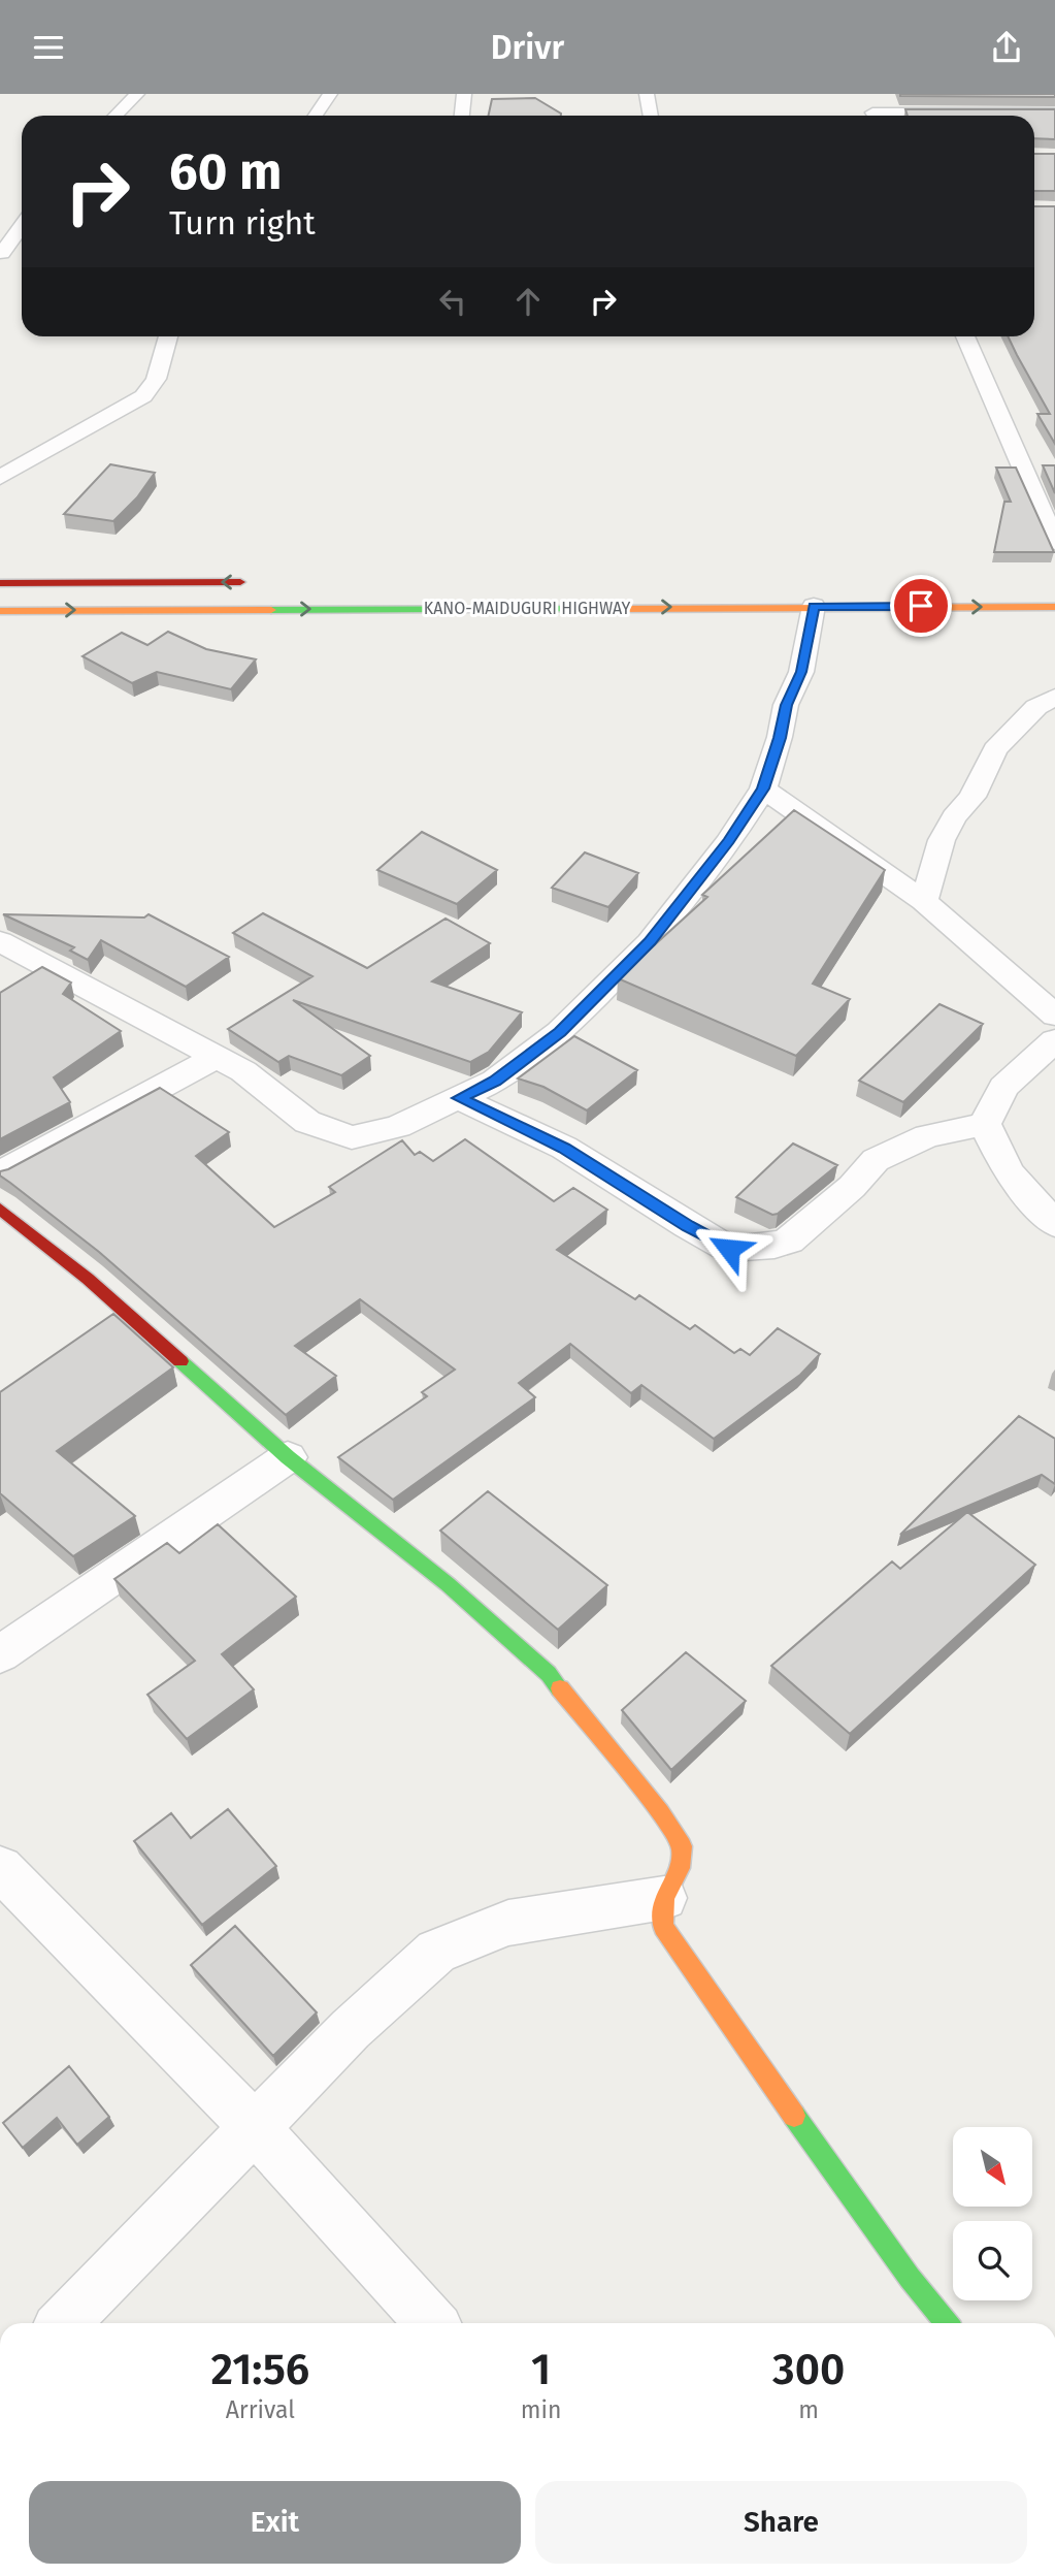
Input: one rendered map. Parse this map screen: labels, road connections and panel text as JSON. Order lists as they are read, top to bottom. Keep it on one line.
{"streets":{"main road":["KANO-MAIDUGURI HIGHWAY"]},"one_way":["KANO-MAIDUGURI HIGHWAY"],"north":"bottom right","page":{"header":"Drivr","turn":["60 m","Turn right"],"eta":["21:56","Arrival","1","min","300","m"],"buttons":["Exit","Share"]}}
